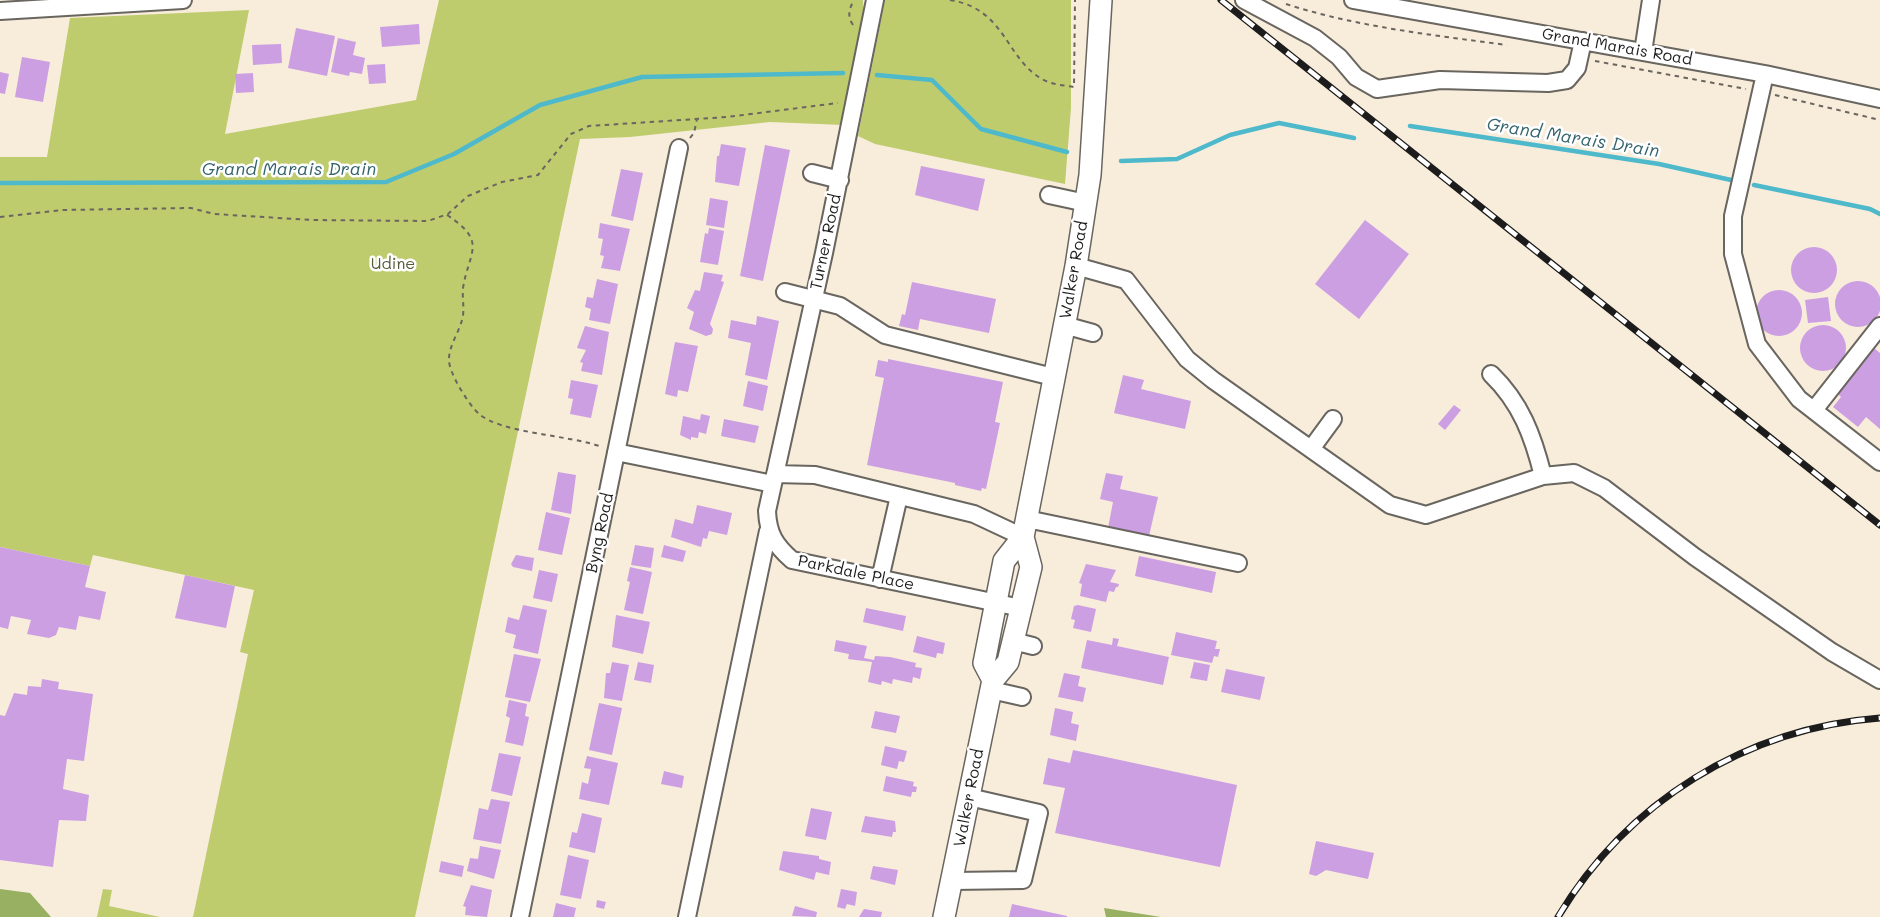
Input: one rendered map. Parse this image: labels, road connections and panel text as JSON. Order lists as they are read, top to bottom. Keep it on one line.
{"streets":{"main road":["Walker Road"],"street":["Grand Marais Road","Turner Road","Byng Road","Parkdale Place"]},"crossings":[["Walker Road","Parkdale Place"]],"water":["Grand Marais Drain"],"parks":["Udine"]}
